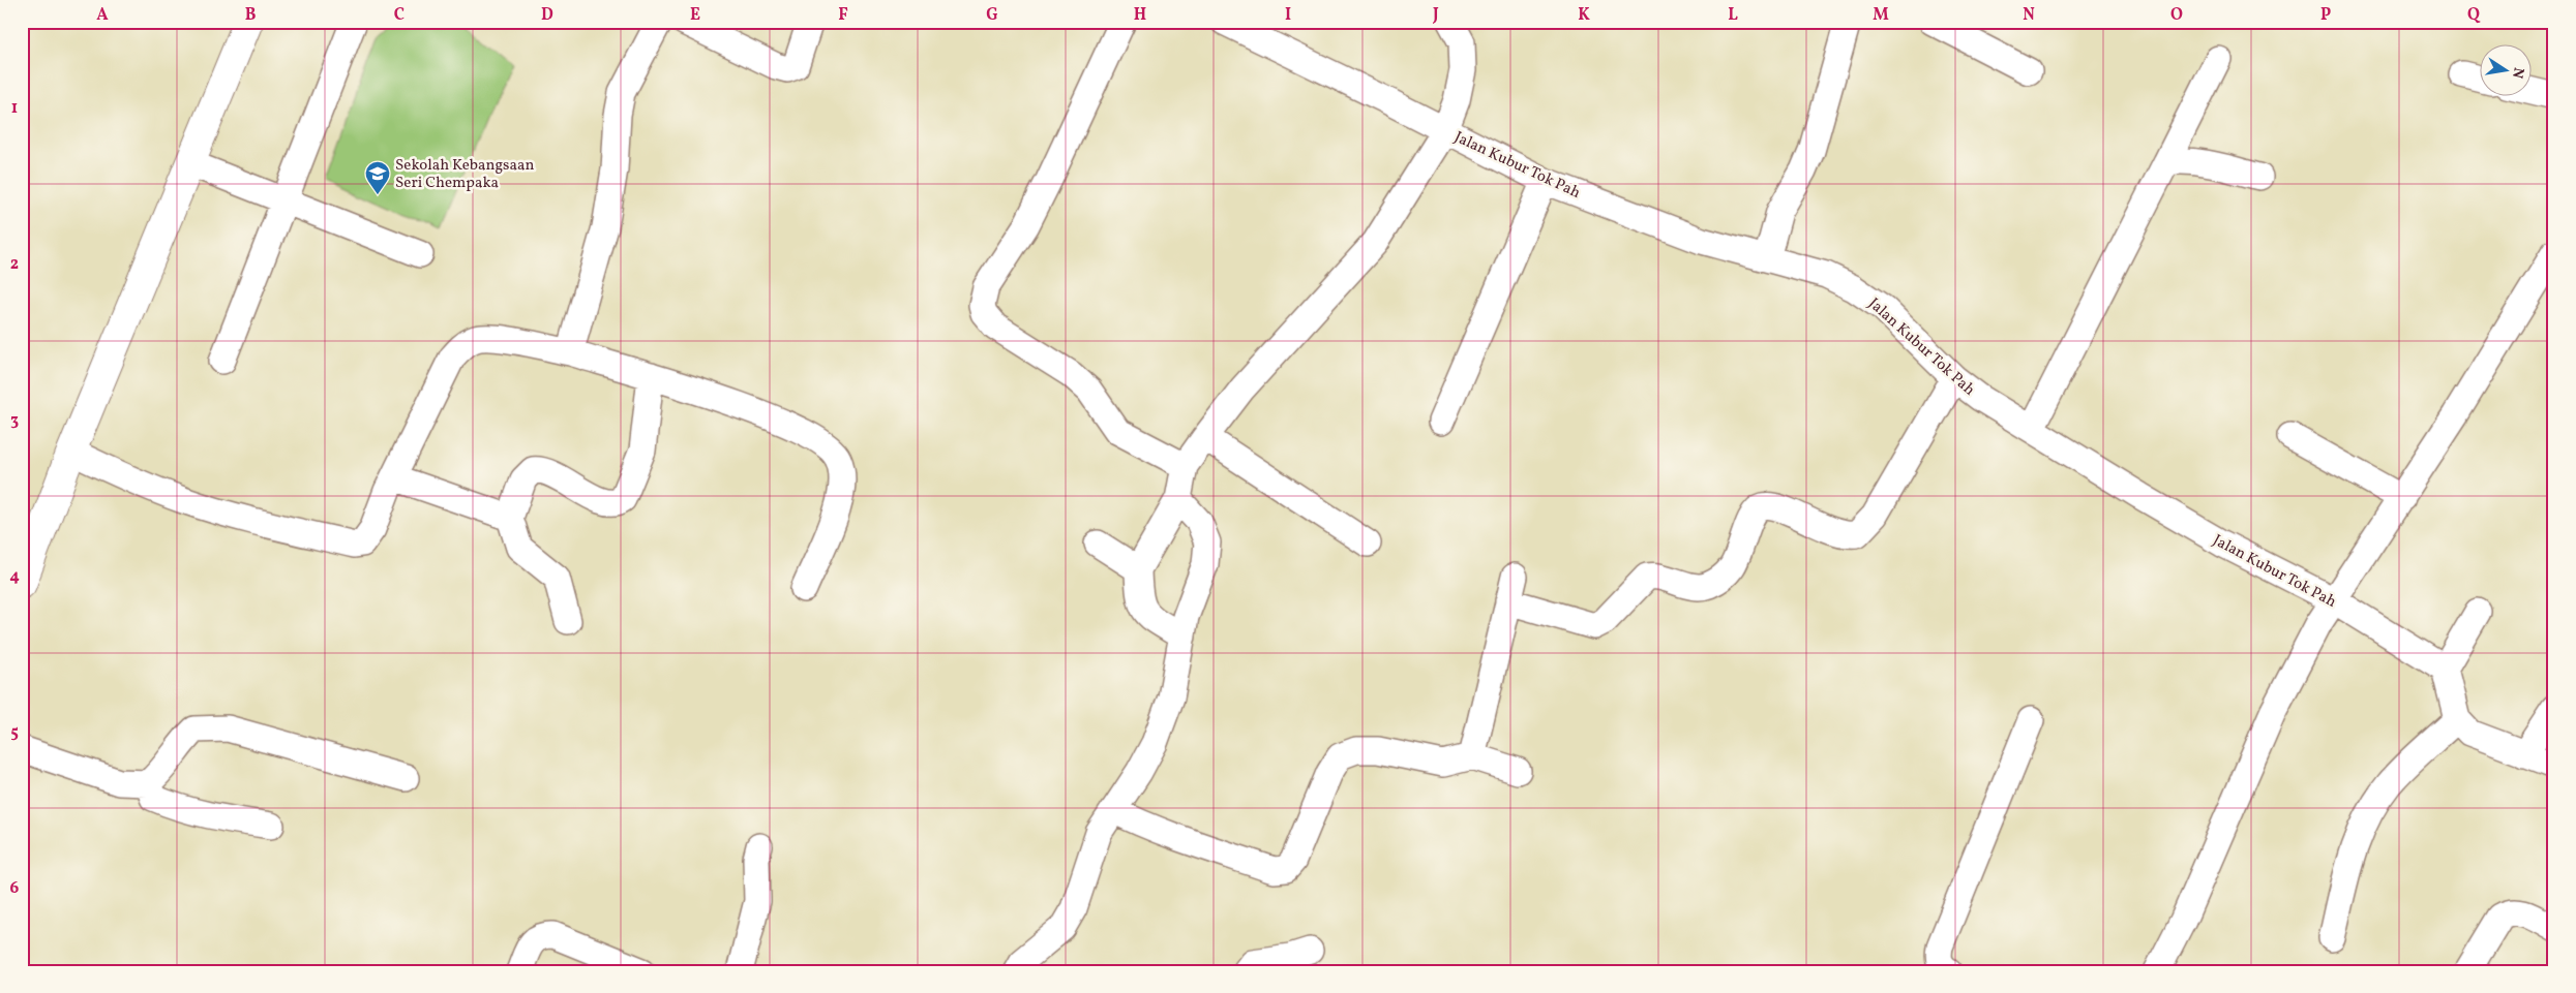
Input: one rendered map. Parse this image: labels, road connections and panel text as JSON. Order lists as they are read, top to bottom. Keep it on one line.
{"streets":{"street":["Jalan Kubur Tok Pah"]},"places":{"school or university":["Sekolah Kebangsaan Seri Chempaka"]},"north":"right","grid":{"columns":["A","B","C","D","E","F","G","H","I","J","K","L","M","N","O","P","Q"],"rows":["1","2","3","4","5","6"]}}
